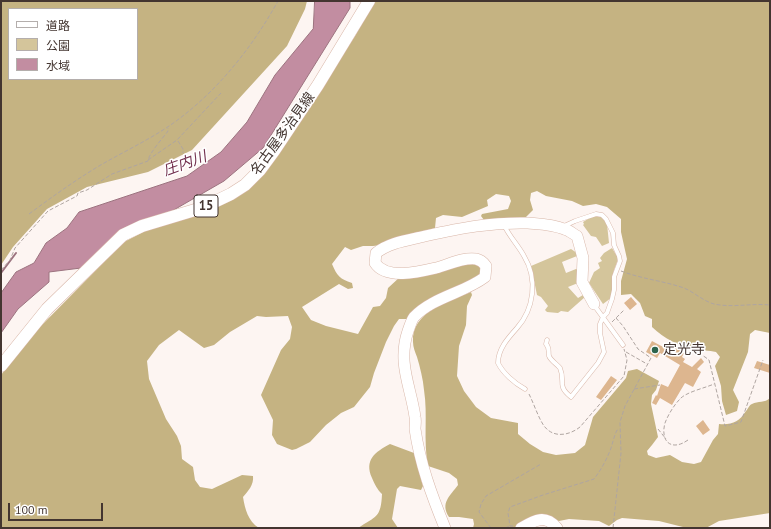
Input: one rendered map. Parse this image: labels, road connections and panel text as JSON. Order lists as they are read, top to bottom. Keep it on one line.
{"streets":{"main road":["名古屋多治見線","15"]},"water":["庄内川"],"places":["定光寺"],"legend":["道路","公園","水域"],"scale_bar":"100 m"}
